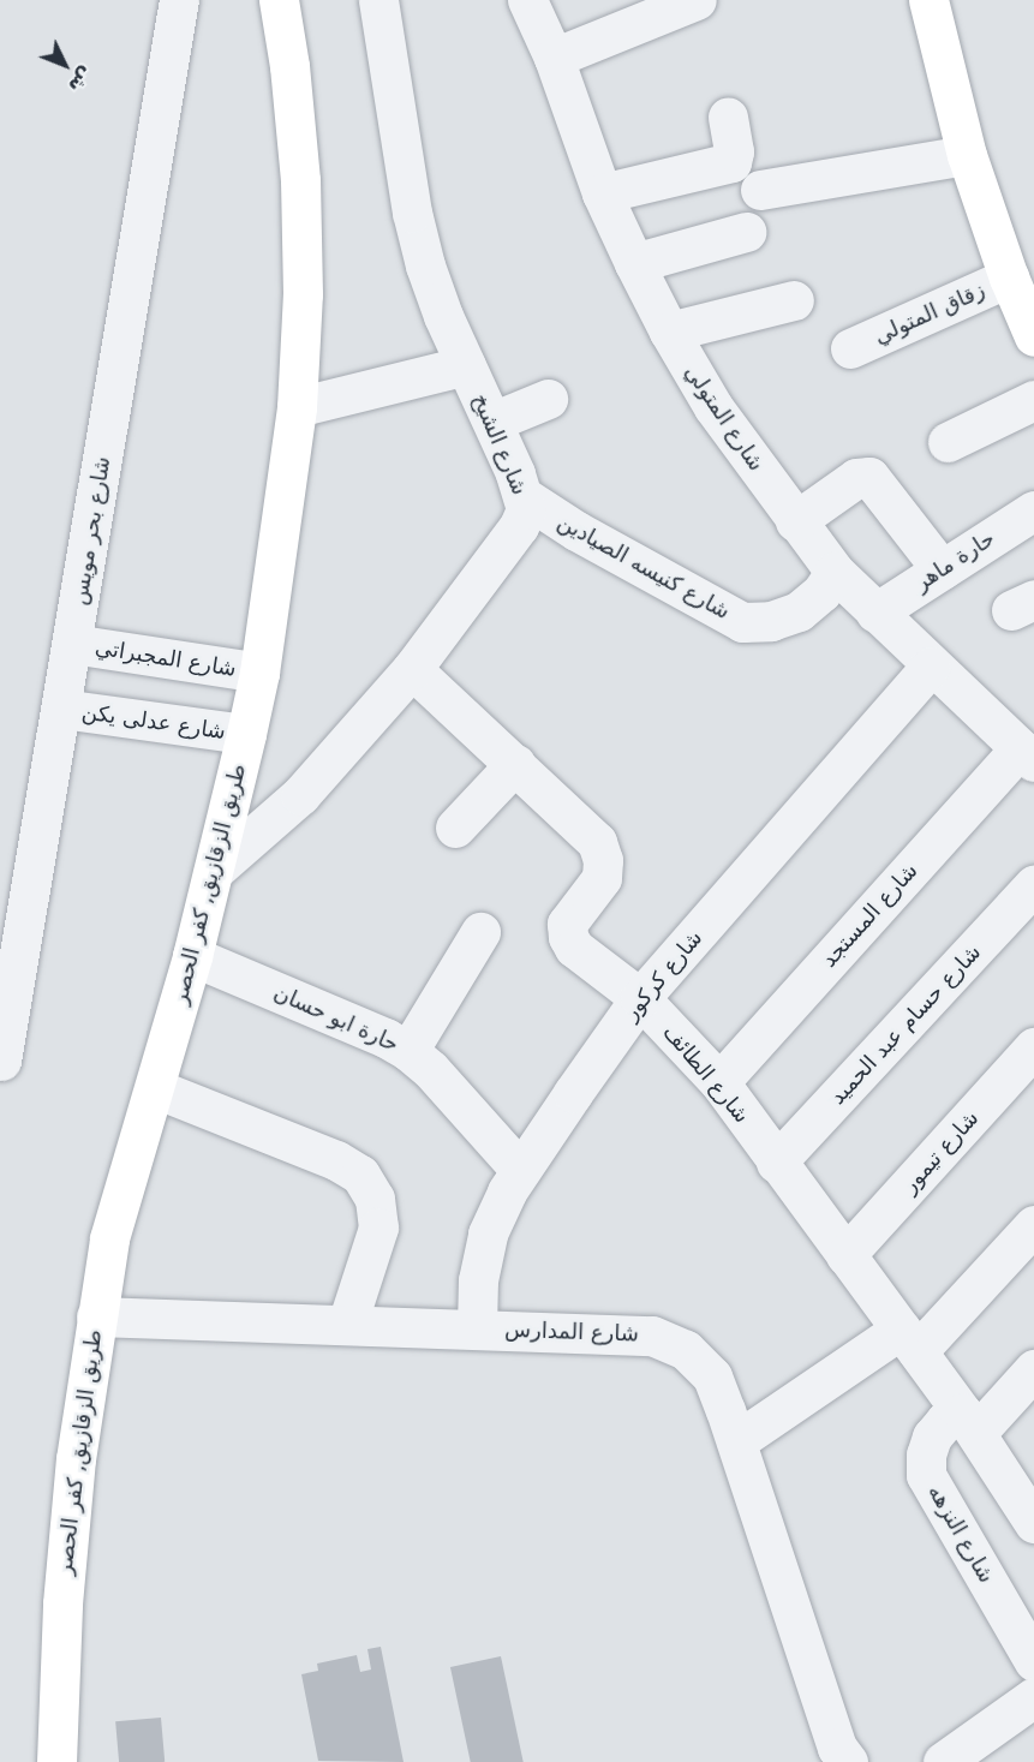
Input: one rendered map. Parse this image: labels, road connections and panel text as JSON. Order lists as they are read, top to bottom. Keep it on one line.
{"streets":{"main road":["طريق الزقازيق, كفر الحصر"],"street":["زقاق المتولي","شارع المتولي","شارع الشيخ","شارع بحر مويس","حارة ماهر","شارع كنيسه الصيادين","شارع المجبراتي","شارع عدلى يكن","شارع المستجد","شارع كركور","حارة ابو حسان","شارع حسام عبد الحميد","شارع الطائف","شارع تيمور","شارع المدارس","شارع النزهه"]},"crossings":[["شارع المتولي","حارة ماهر"],["شارع المتولي","شارع كنيسه الصيادين"],["شارع المتولي","شارع المستجد"],["شارع المتولي","شارع كركور"],["شارع الشيخ","شارع كنيسه الصيادين"],["شارع الشيخ","طريق الزقازيق, كفر الحصر"],["شارع الشيخ","شارع الطائف"],["شارع بحر مويس","شارع المجبراتي"],["شارع بحر مويس","شارع عدلى يكن"],["شارع المجبراتي","طريق الزقازيق, كفر الحصر"],["شارع عدلى يكن","طريق الزقازيق, كفر الحصر"],["طريق الزقازيق, كفر الحصر","حارة ابو حسان"],["طريق الزقازيق, كفر الحصر","شارع المدارس"],["شارع المستجد","شارع الطائف"],["شارع كركور","حارة ابو حسان"],["شارع كركور","شارع الطائف"],["شارع كركور","شارع المدارس"],["شارع حسام عبد الحميد","شارع الطائف"],["شارع الطائف","شارع تيمور"],["شارع الطائف","شارع النزهه"]],"north":"bottom right"}
